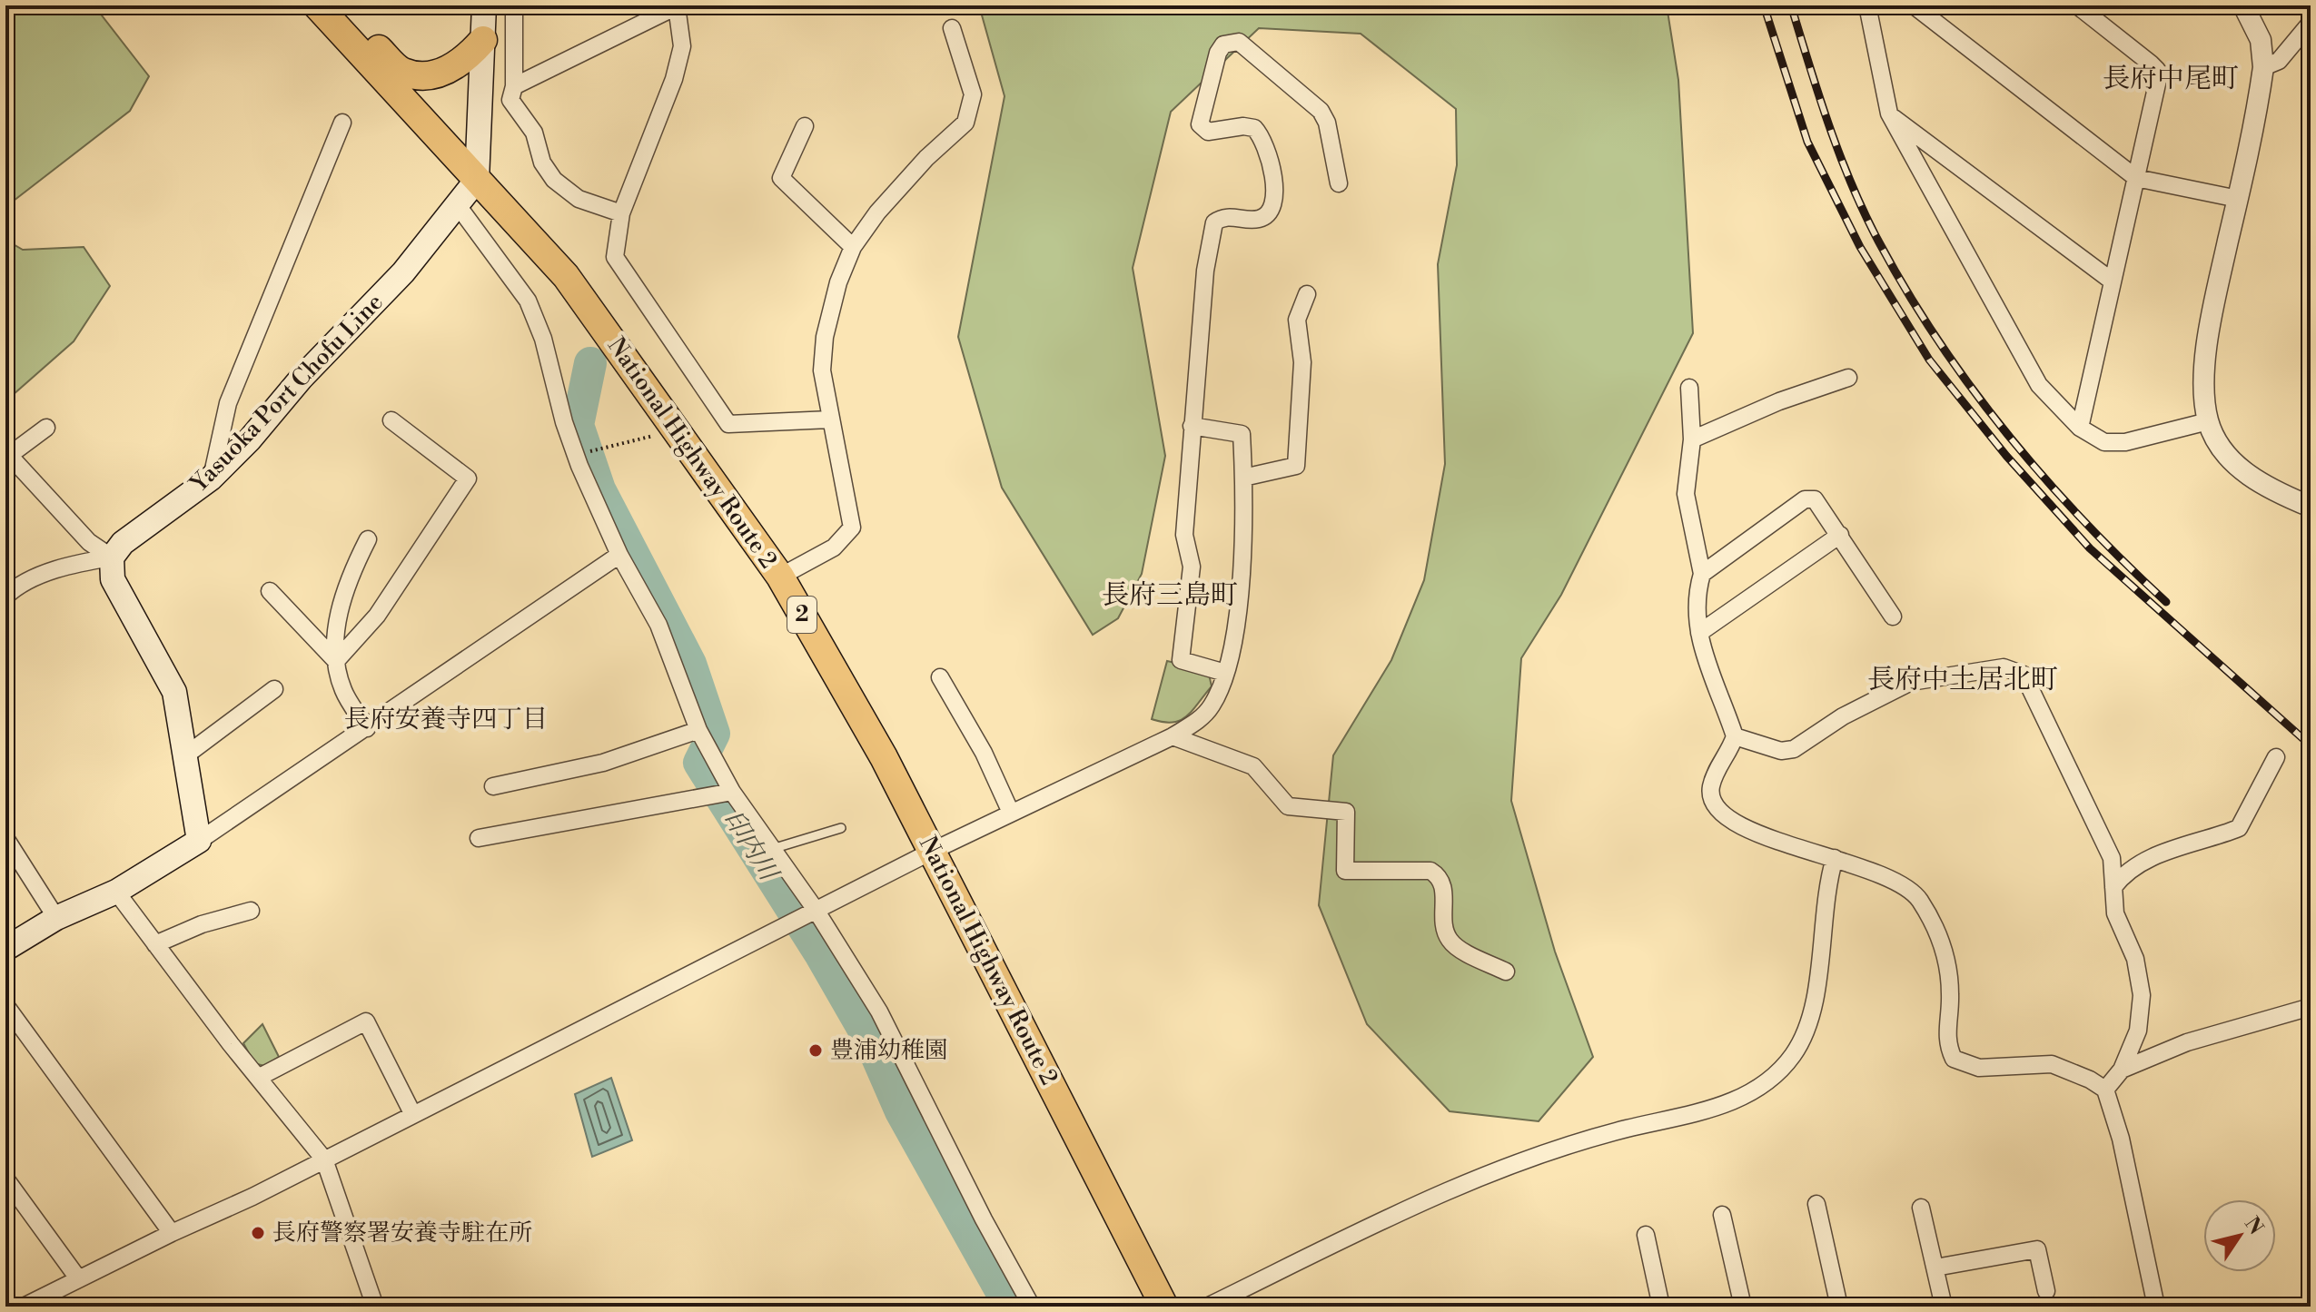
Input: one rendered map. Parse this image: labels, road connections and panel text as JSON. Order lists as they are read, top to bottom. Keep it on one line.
{"streets":{"highway":["National Highway Route 2","2"],"main road":["Yasuoka Port Chofu Line"]},"crossings":[["Yasuoka Port Chofu Line","National Highway Route 2"]],"districts":["長府中尾町","長府三島町","長府中土居北町","長府安養寺四丁目"],"water":["印内川"],"places":["豊浦幼稚園","長府警察署安養寺駐在所"],"north":"top right"}
